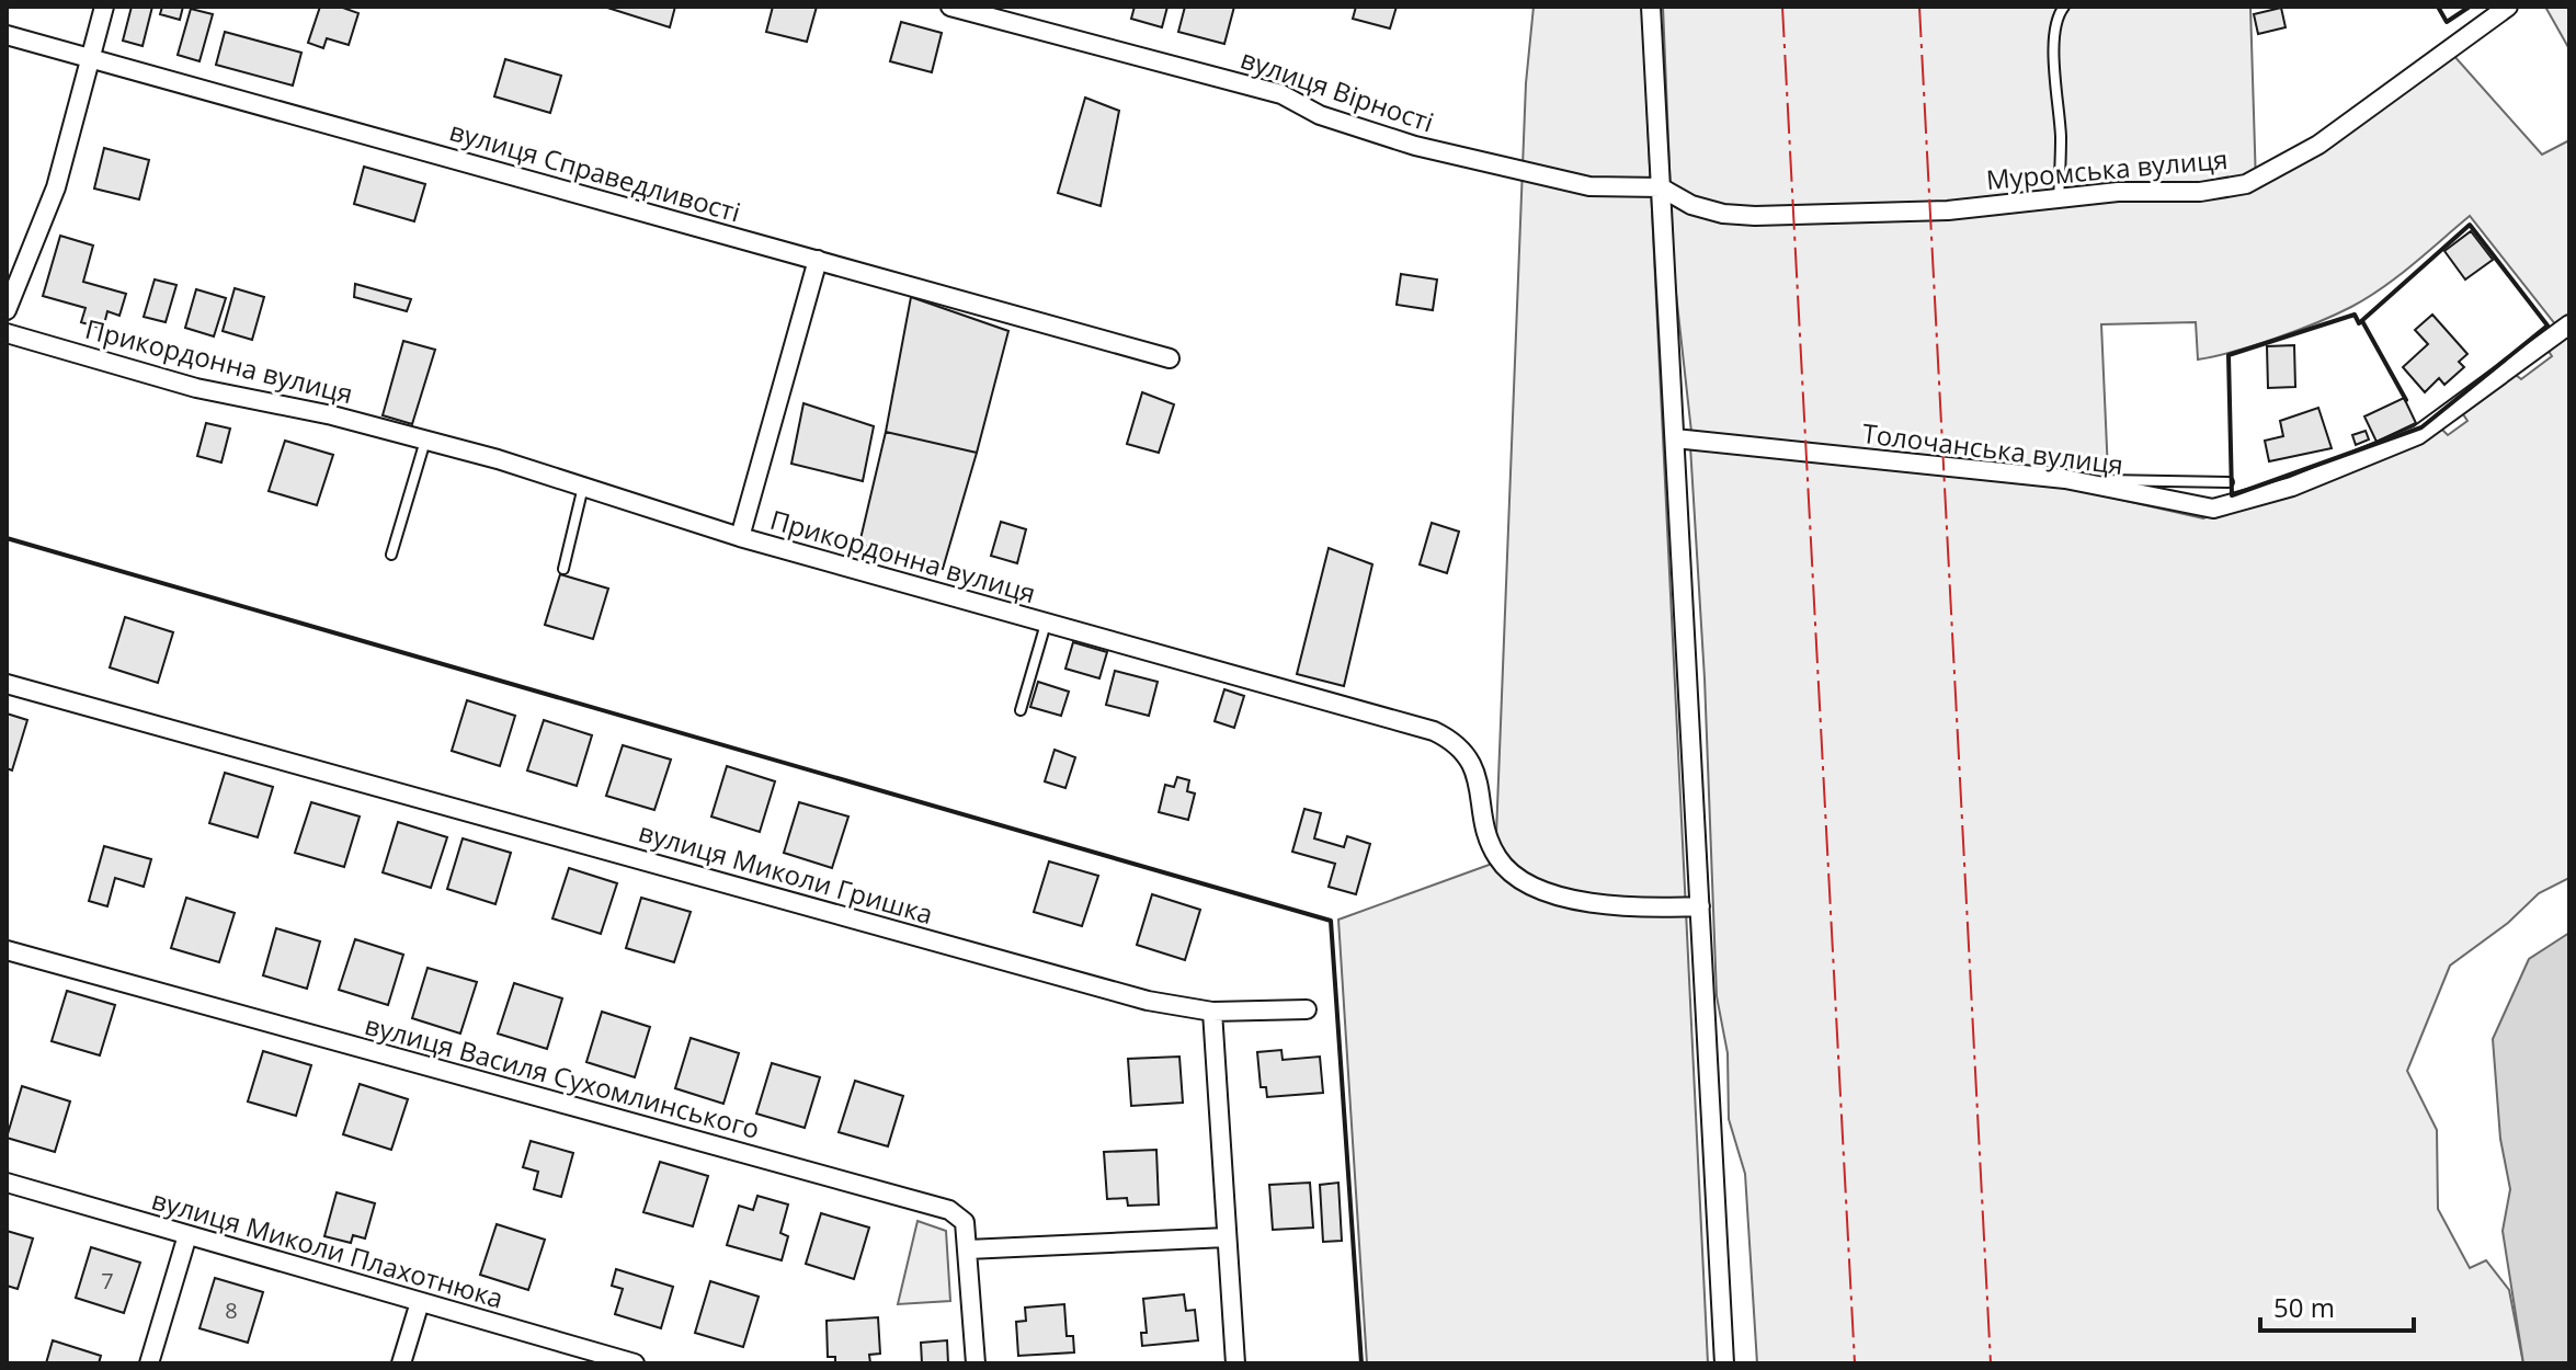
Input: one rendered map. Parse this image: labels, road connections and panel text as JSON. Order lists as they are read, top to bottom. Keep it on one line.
{"streets":{"street":["вулиця Вірності","Муромська вулиця","вулиця Справедливості","Прикордонна вулиця","Толочанська вулиця","вулиця Миколи Гришка","вулиця Василя Сухомлинського","вулиця Миколи Плахотнюка"]},"crossings":[["вулиця Вірності","Муромська вулиця"]],"house_numbers":["7","8"],"scale_bar":"50 m"}
